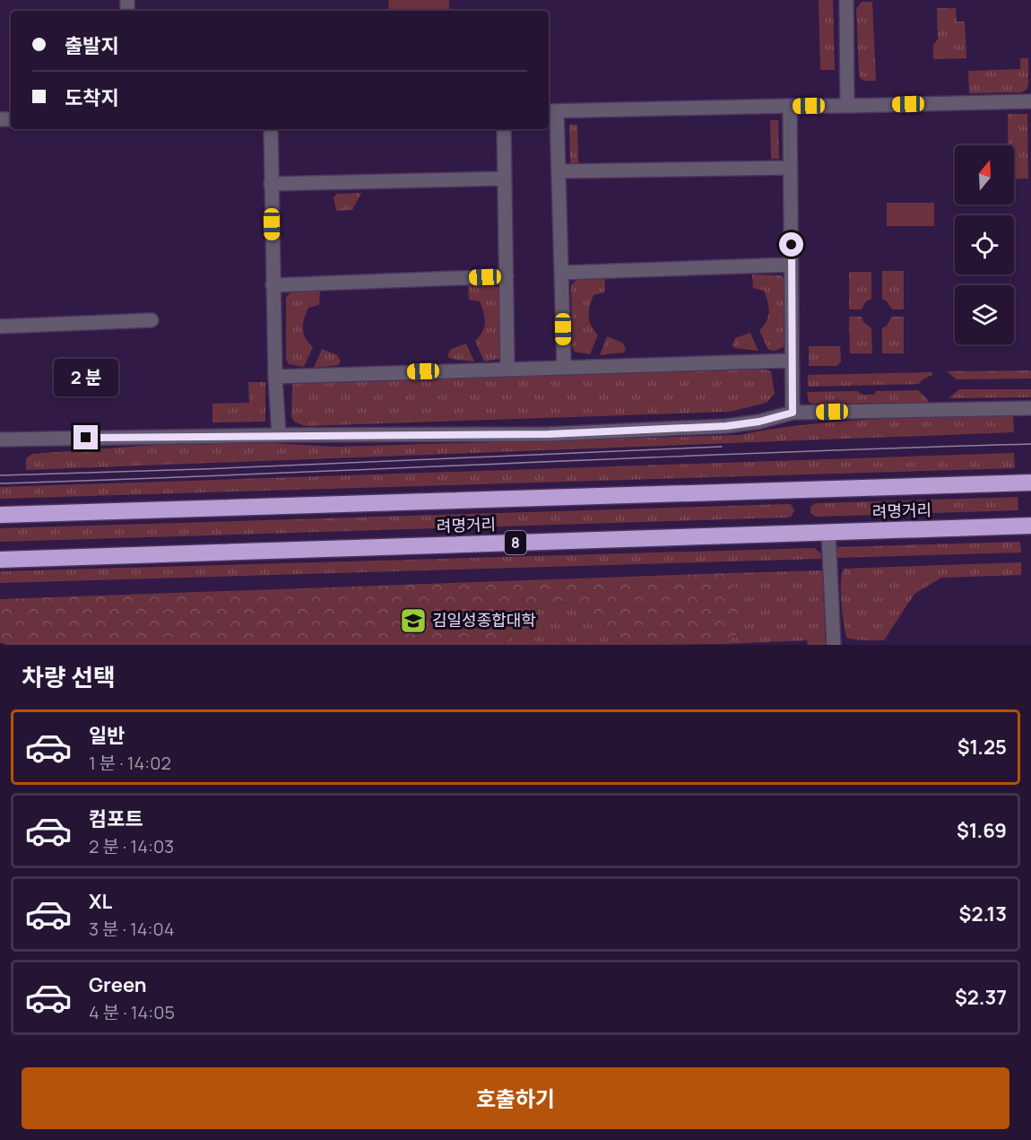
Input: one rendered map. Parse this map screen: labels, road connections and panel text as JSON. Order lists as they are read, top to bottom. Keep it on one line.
{"streets":{"highway":["려명거리","8"]},"places":{"school or university":["김일성종합대학"]},"north":"top","page":{"banner":["출발지","도착지"],"bubble":"2 분","heading":"차량 선택","list":[{"name":"일반","note":"1 분 · 14:02","value":"$1.25"},{"name":"컴포트","note":"2 분 · 14:03","value":"$1.69"},{"name":"XL","note":"3 분 · 14:04","value":"$2.13"},{"name":"Green","note":"4 분 · 14:05","value":"$2.37"}],"buttons":"호출하기"}}
